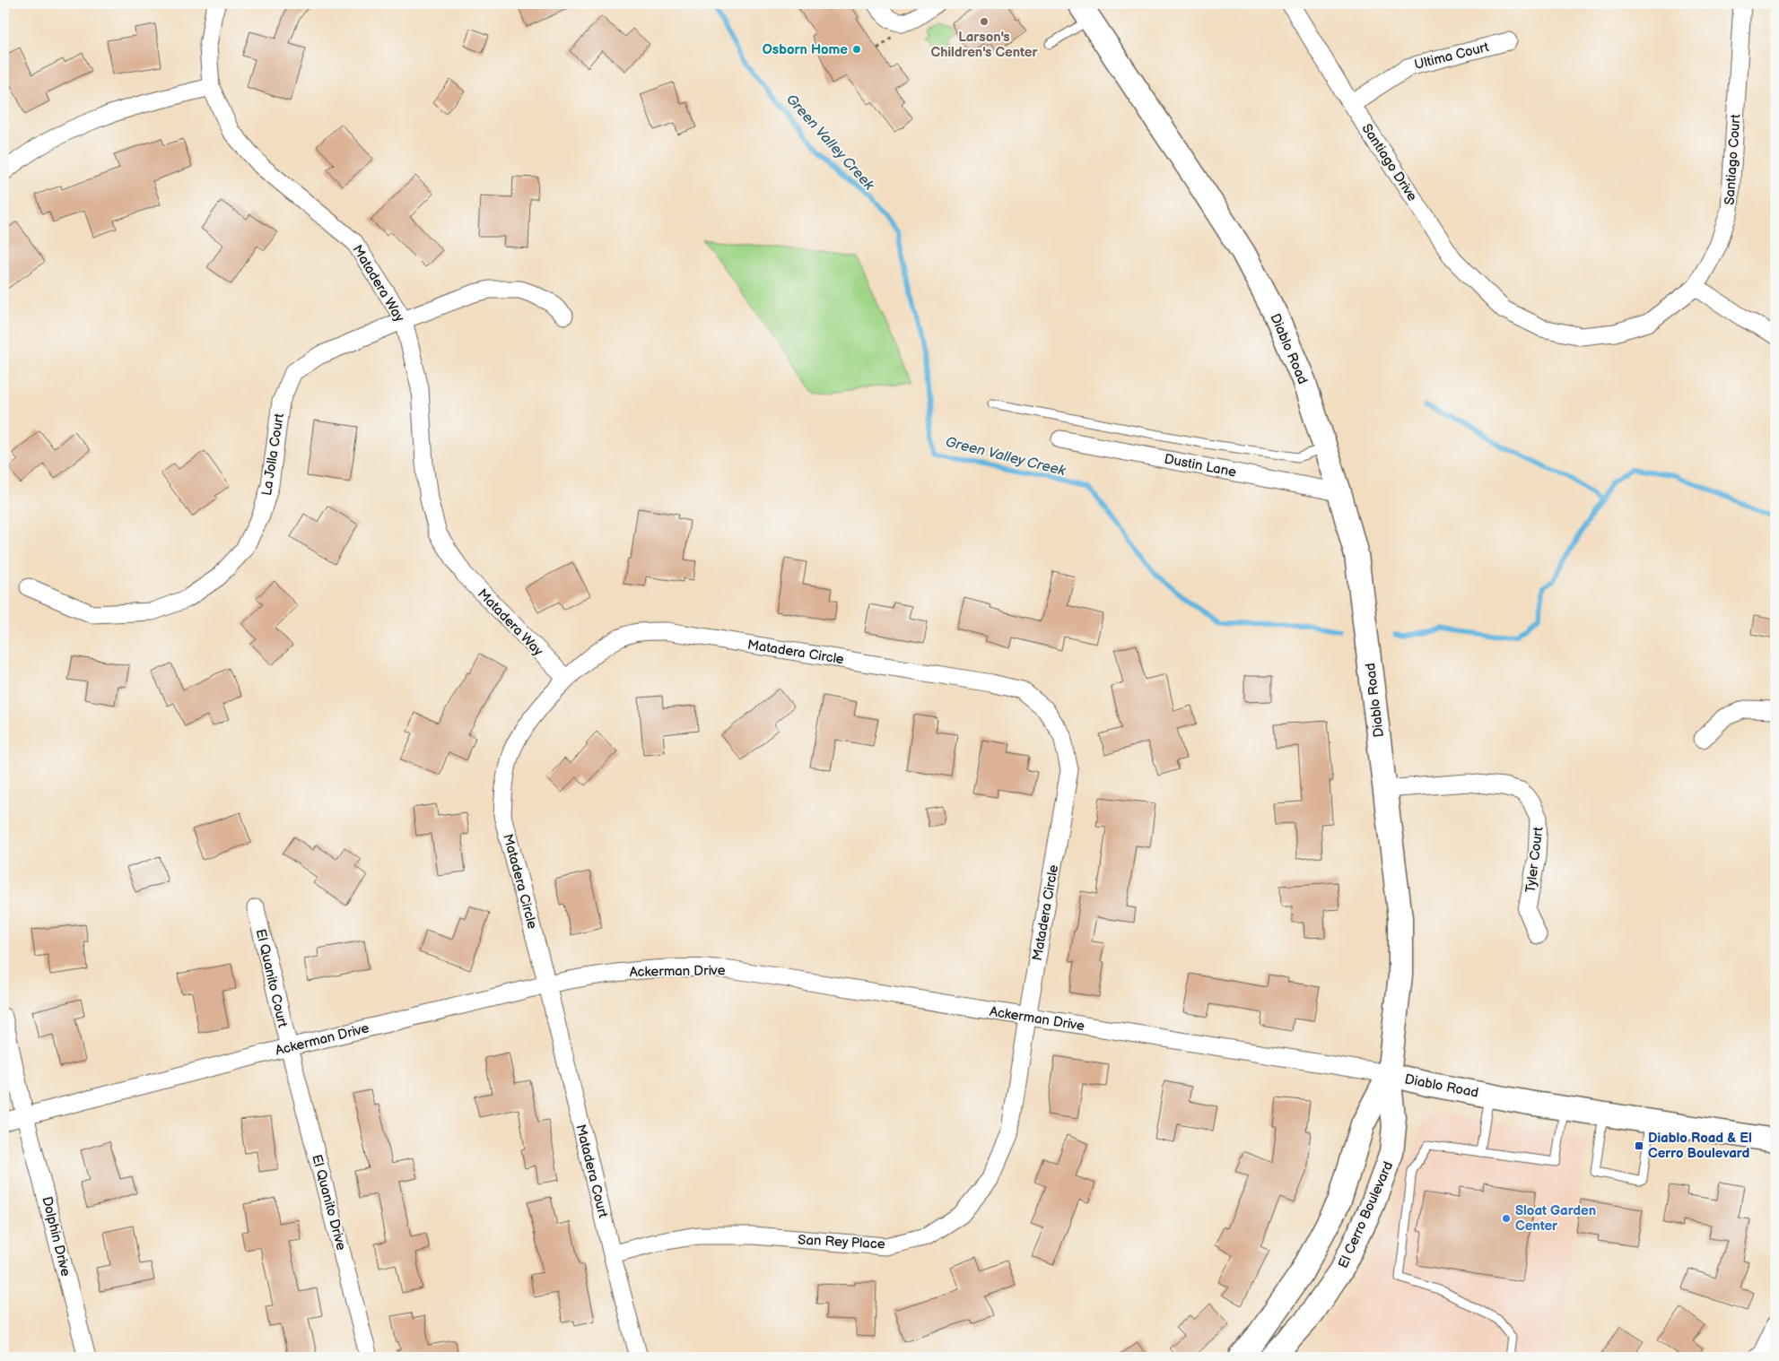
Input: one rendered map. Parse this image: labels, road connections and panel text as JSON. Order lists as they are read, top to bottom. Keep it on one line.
{"streets":{"street":["Ultima Court","Santiago Court","Santiago Drive","Matadera Way","Diablo Road","La Jolla Court","Dustin Lane","Matadera Circle","Tyler Court","Ackerman Drive","El Quanito Court","Matadera Court","El Quanito Drive","El Cerro Boulevard","Dolphin Drive","San Rey Place"]},"crossings":[["Ultima Court","Santiago Drive"],["Santiago Court","Santiago Drive"],["Matadera Way","La Jolla Court"],["Matadera Way","Matadera Circle"],["Diablo Road","Dustin Lane"],["Diablo Road","Tyler Court"],["Diablo Road","Ackerman Drive"],["Diablo Road","El Cerro Boulevard"],["Matadera Circle","Ackerman Drive"],["Matadera Circle","Matadera Court"],["Matadera Circle","San Rey Place"],["Ackerman Drive","El Quanito Court"],["Ackerman Drive","Matadera Court"],["Ackerman Drive","El Quanito Drive"],["Ackerman Drive","El Cerro Boulevard"],["Ackerman Drive","Dolphin Drive"],["Ackerman Drive","San Rey Place"],["El Quanito Court","El Quanito Drive"],["Matadera Court","San Rey Place"]],"water":["Green Valley Creek"],"places":{"other":["Larson's Children's Center","Osborn Home","Sloat Garden Center"],"transit":["Diablo Road & El Cerro Boulevard"]}}
